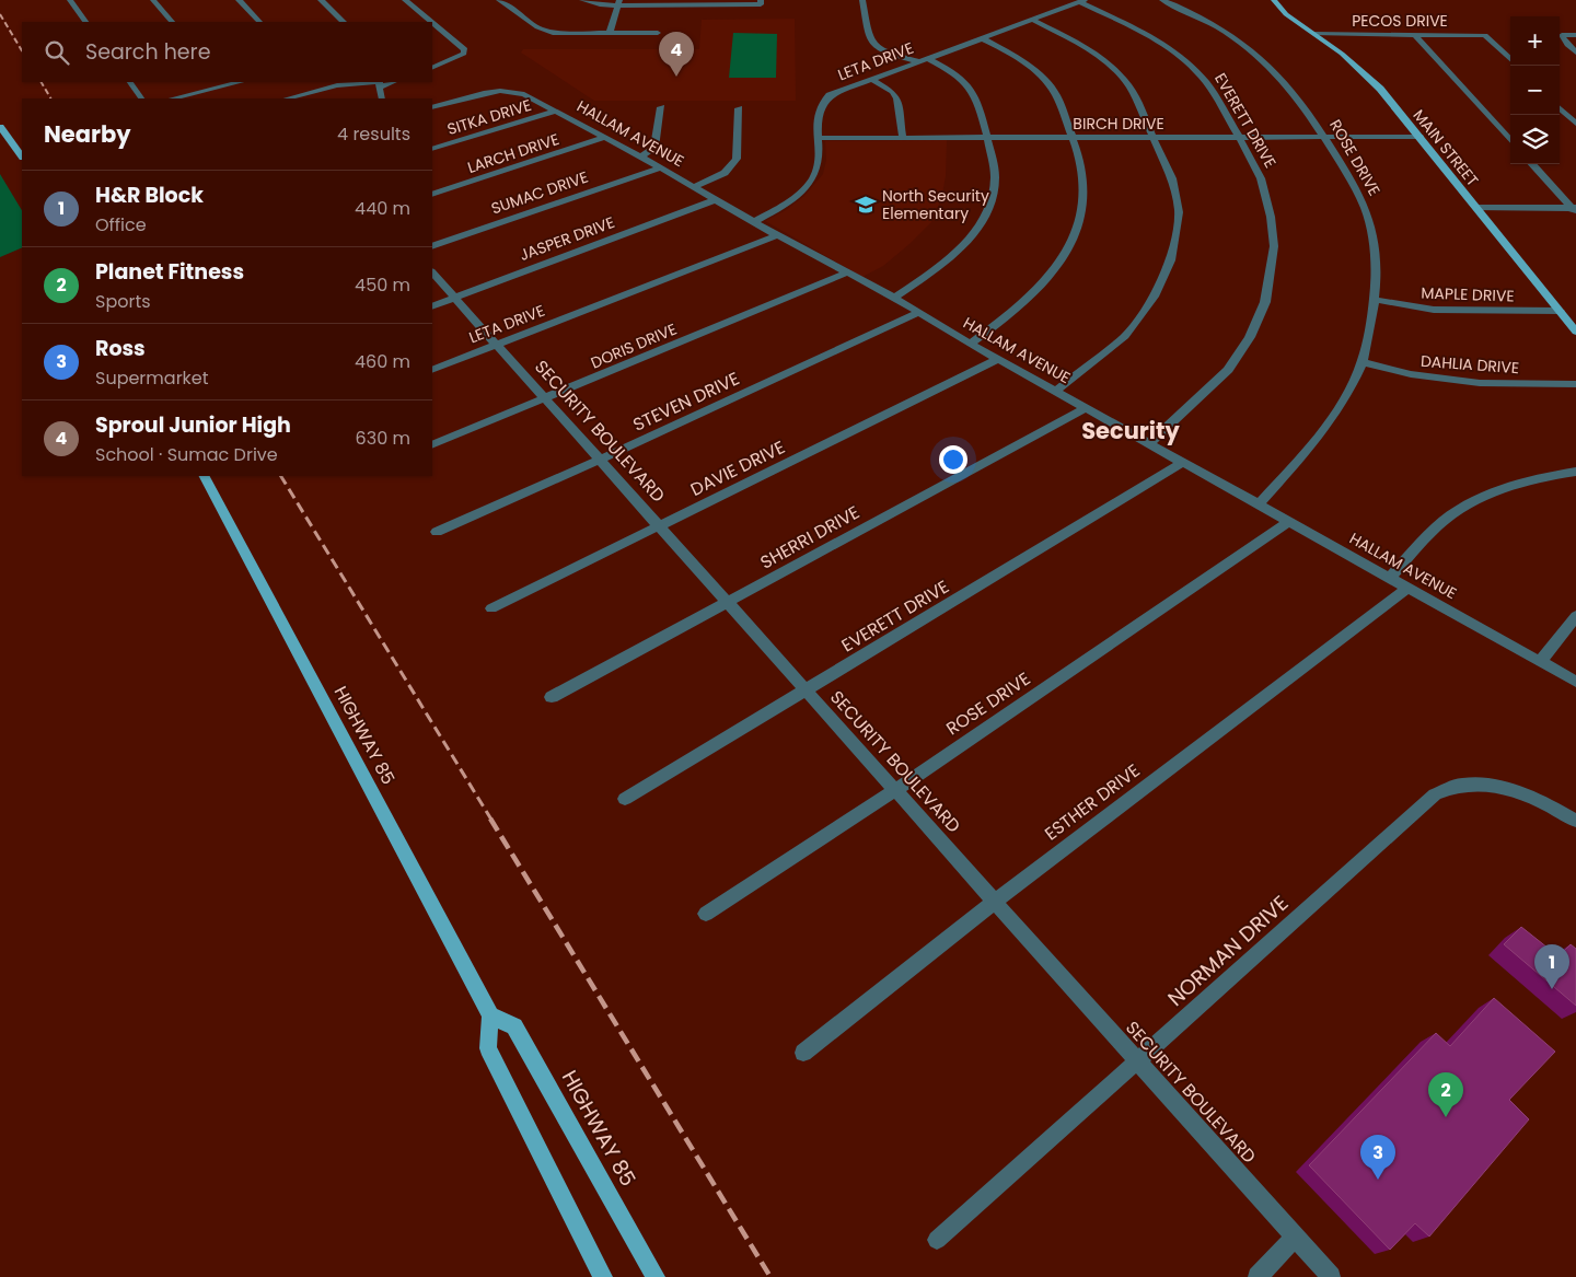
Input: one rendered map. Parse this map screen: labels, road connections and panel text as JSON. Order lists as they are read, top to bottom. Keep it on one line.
{"streets":{"main road":["MAIN STREET","HIGHWAY 85"],"street":["PECOS DRIVE","LETA DRIVE","SITKA DRIVE","EVERETT DRIVE","BIRCH DRIVE","HALLAM AVENUE","LARCH DRIVE","ROSE DRIVE","SUMAC DRIVE","JASPER DRIVE","MAPLE DRIVE","DORIS DRIVE","DAHLIA DRIVE","STEVEN DRIVE","SECURITY BOULEVARD","DAVIE DRIVE","SHERRI DRIVE","ESTHER DRIVE","NORMAN DRIVE"]},"crossings":[["PECOS DRIVE","MAIN STREET"],["LETA DRIVE","EVERETT DRIVE"],["LETA DRIVE","BIRCH DRIVE"],["LETA DRIVE","HALLAM AVENUE"],["LETA DRIVE","SECURITY BOULEVARD"],["SITKA DRIVE","HALLAM AVENUE"],["EVERETT DRIVE","BIRCH DRIVE"],["EVERETT DRIVE","HALLAM AVENUE"],["EVERETT DRIVE","SECURITY BOULEVARD"],["BIRCH DRIVE","MAIN STREET"],["BIRCH DRIVE","ROSE DRIVE"],["HALLAM AVENUE","LARCH DRIVE"],["HALLAM AVENUE","ROSE DRIVE"],["HALLAM AVENUE","SUMAC DRIVE"],["HALLAM AVENUE","JASPER DRIVE"],["HALLAM AVENUE","DORIS DRIVE"],["HALLAM AVENUE","STEVEN DRIVE"],["HALLAM AVENUE","DAVIE DRIVE"],["HALLAM AVENUE","SHERRI DRIVE"],["HALLAM AVENUE","ESTHER DRIVE"],["MAIN STREET","MAPLE DRIVE"],["ROSE DRIVE","MAPLE DRIVE"],["ROSE DRIVE","DAHLIA DRIVE"],["ROSE DRIVE","SECURITY BOULEVARD"],["JASPER DRIVE","SECURITY BOULEVARD"],["DORIS DRIVE","SECURITY BOULEVARD"],["STEVEN DRIVE","SECURITY BOULEVARD"],["SECURITY BOULEVARD","DAVIE DRIVE"],["SECURITY BOULEVARD","SHERRI DRIVE"],["SECURITY BOULEVARD","ESTHER DRIVE"],["SECURITY BOULEVARD","NORMAN DRIVE"]],"districts":["Security"],"places":{"school or university":["North Security Elementary"]},"page":{"map_buttons":["+","−"],"search":"Search here","pins":["4","1","2","3"],"heading":["Nearby","4 results"],"list":[{"mark":"1","name":"H&R Block","note":"Office","value":"440 m"},{"mark":"2","name":"Planet Fitness","note":"Sports","value":"450 m"},{"mark":"3","name":"Ross","note":"Supermarket","value":"460 m"},{"mark":"4","name":"Sproul Junior High","note":"School · Sumac Drive","value":"630 m"}]}}
